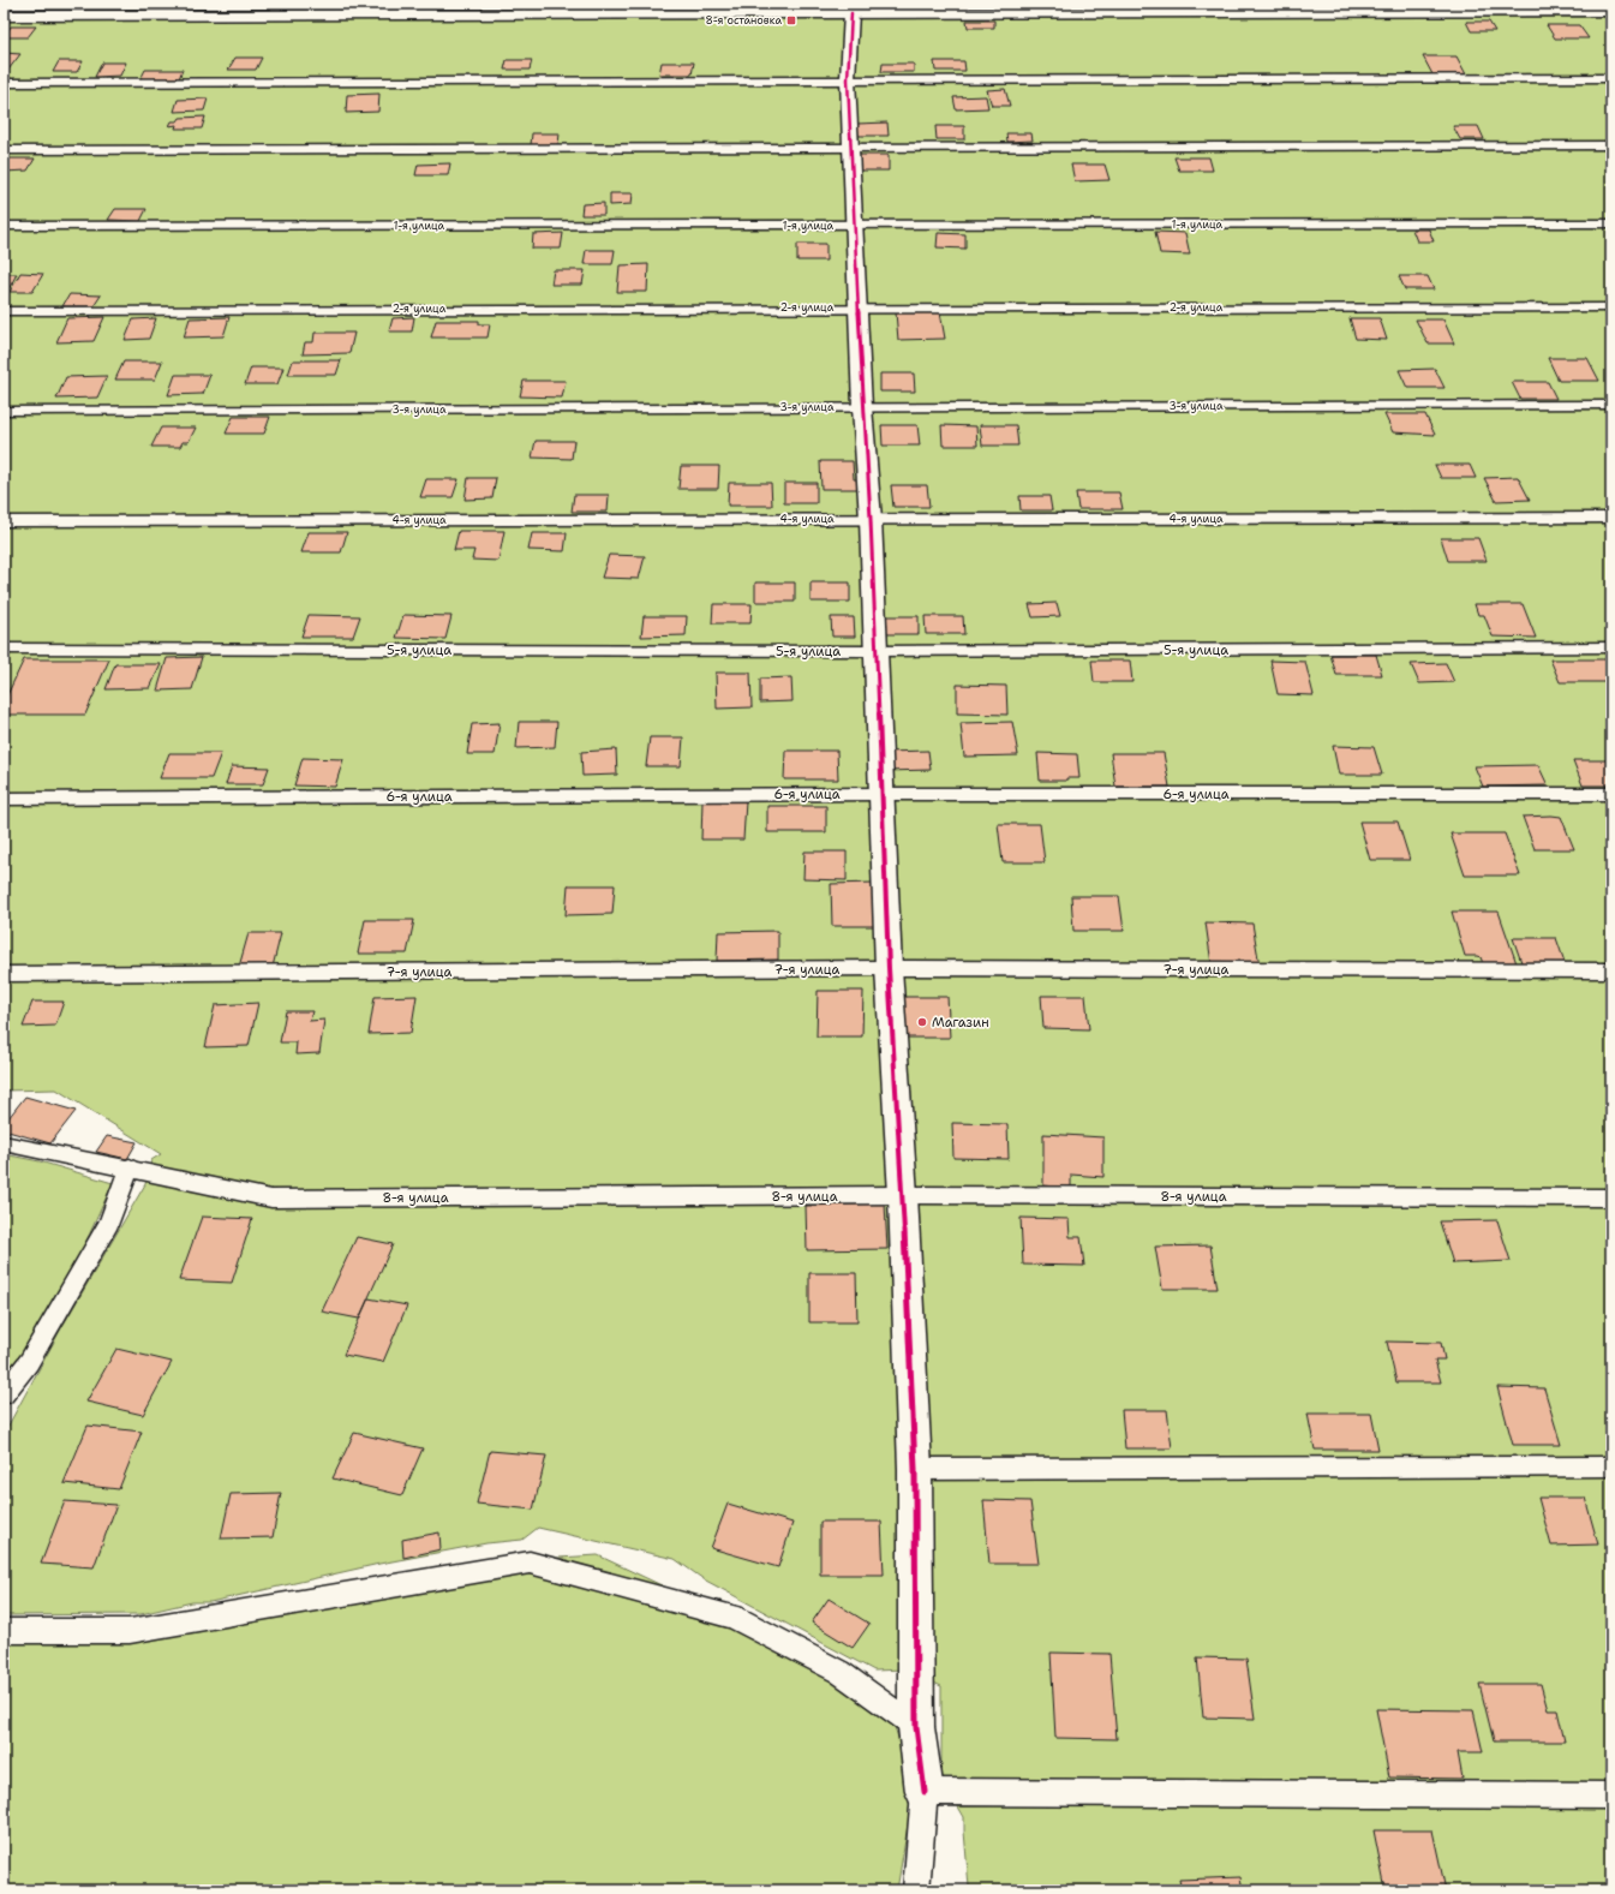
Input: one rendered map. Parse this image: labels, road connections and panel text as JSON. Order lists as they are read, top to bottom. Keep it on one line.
{"streets":{"lane":["1-я улица","2-я улица","3-я улица","4-я улица","5-я улица","6-я улица","7-я улица","8-я улица"]},"places":{"transit":["8-я остановка"],"other":["Магазин"]}}
